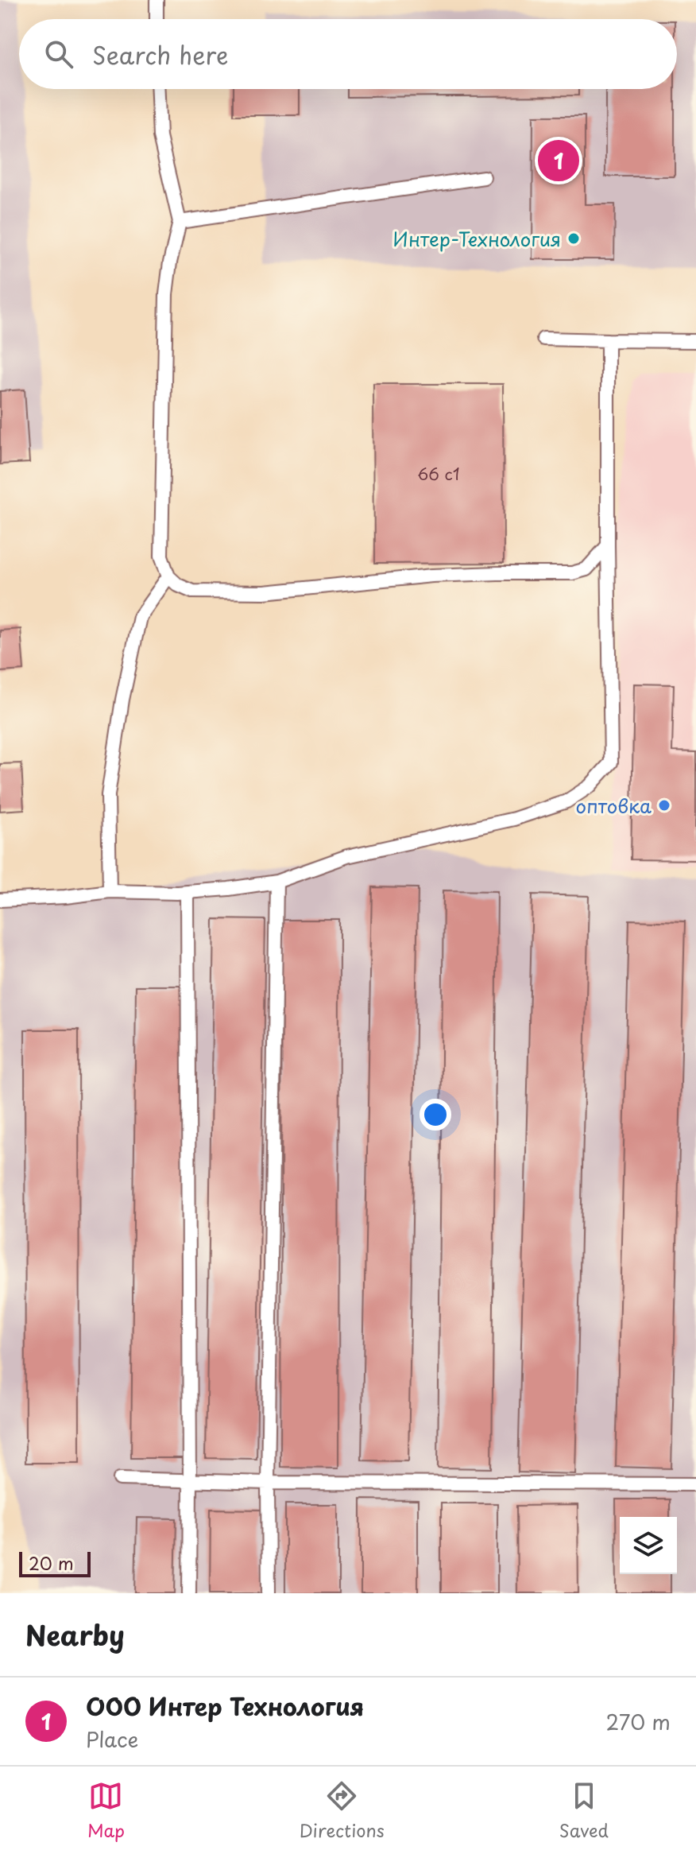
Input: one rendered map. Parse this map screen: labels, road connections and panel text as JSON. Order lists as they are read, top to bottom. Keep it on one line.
{"places":["Интер-Технология","оптовка"],"house_numbers":["66 с1"],"scale_bar":"20 m","page":{"search":"Search here","pins":"1","scale":"20 m","heading":"Nearby","list":[{"mark":"1","name":"ООО Интер Технология","note":"Place","value":"270 m"}],"nav":["Map","Directions","Saved"]}}
